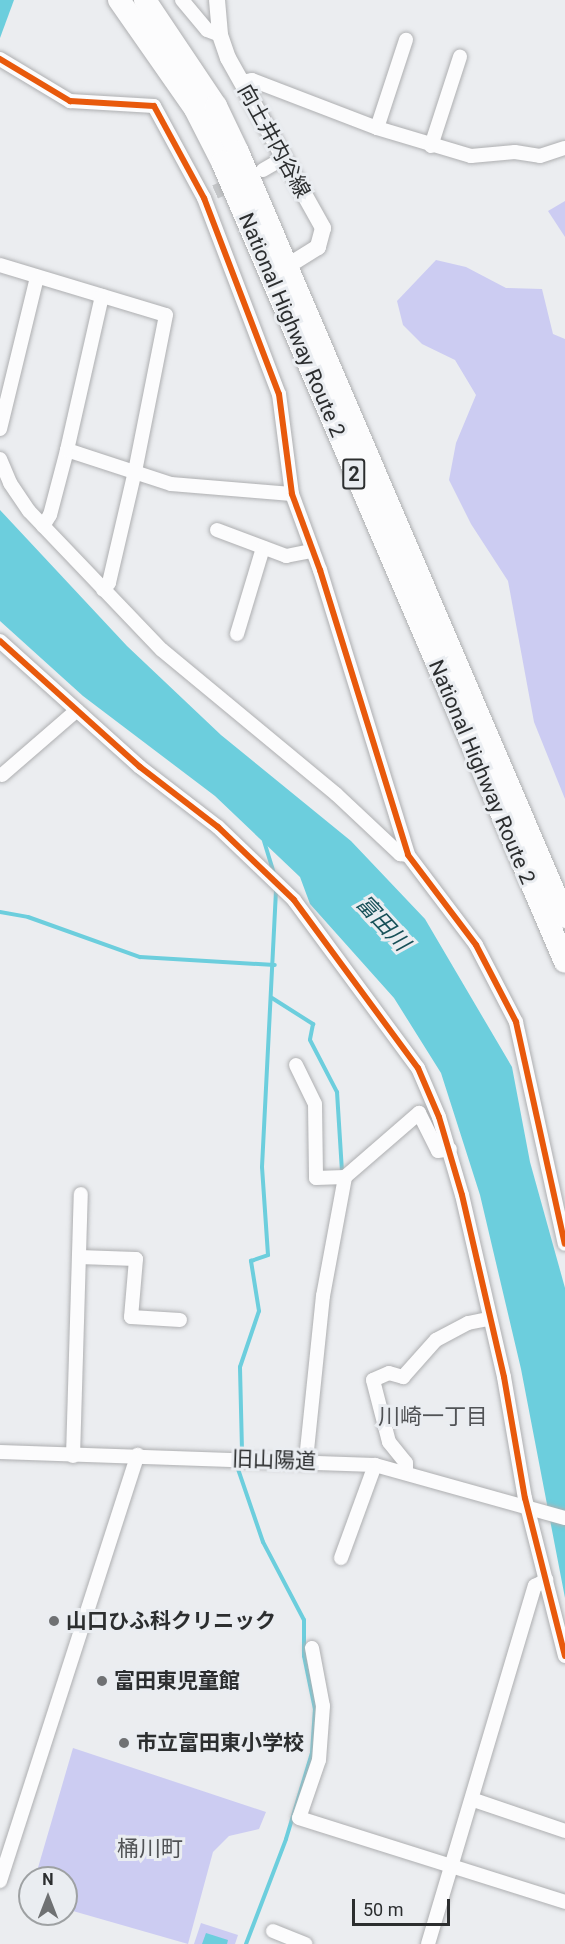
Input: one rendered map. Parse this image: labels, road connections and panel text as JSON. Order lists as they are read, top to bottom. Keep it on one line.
{"streets":{"highway":["National Highway Route 2","2"],"street":["向土井内谷線","旧山陽道"]},"crossings":[["向土井内谷線","National Highway Route 2"]],"districts":["川崎一丁目","桶川町"],"water":["富田川"],"places":["山口ひふ科クリニック","富田東児童館","市立富田東小学校"],"scale_bar":"50 m","north":"top"}
